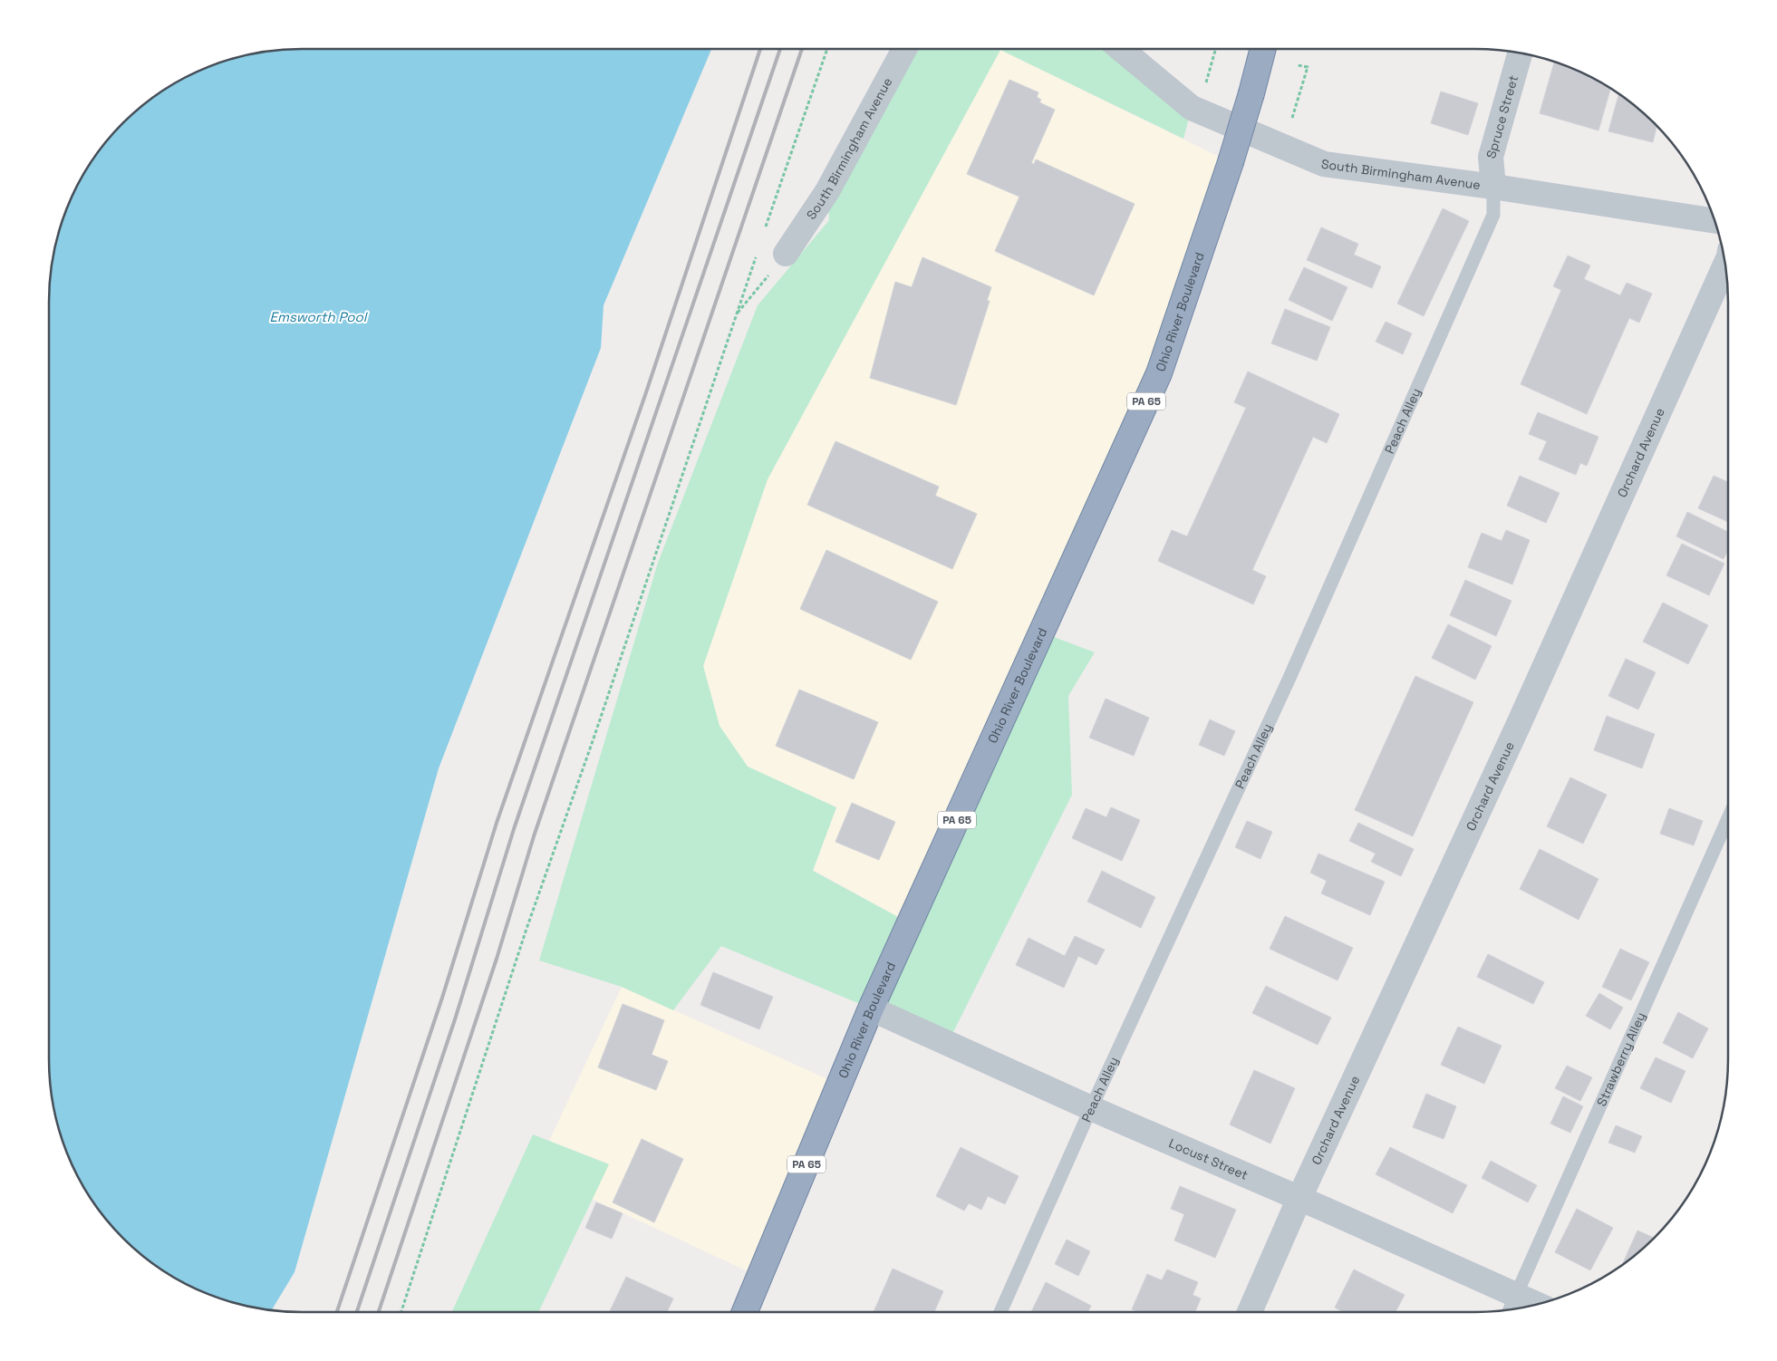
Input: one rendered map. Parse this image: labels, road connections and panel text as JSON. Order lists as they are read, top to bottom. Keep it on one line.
{"streets":{"highway":["Ohio River Boulevard","PA 65"],"street":["Spruce Street","South Birmingham Avenue","Orchard Avenue","Locust Street"],"lane":["Peach Alley","Strawberry Alley"]},"crossings":[["Spruce Street","South Birmingham Avenue"],["Spruce Street","Peach Alley"],["South Birmingham Avenue","Peach Alley"],["Ohio River Boulevard","Locust Street"],["Peach Alley","Locust Street"],["Orchard Avenue","Locust Street"],["Strawberry Alley","Locust Street"]],"water":["Emsworth Pool"]}
